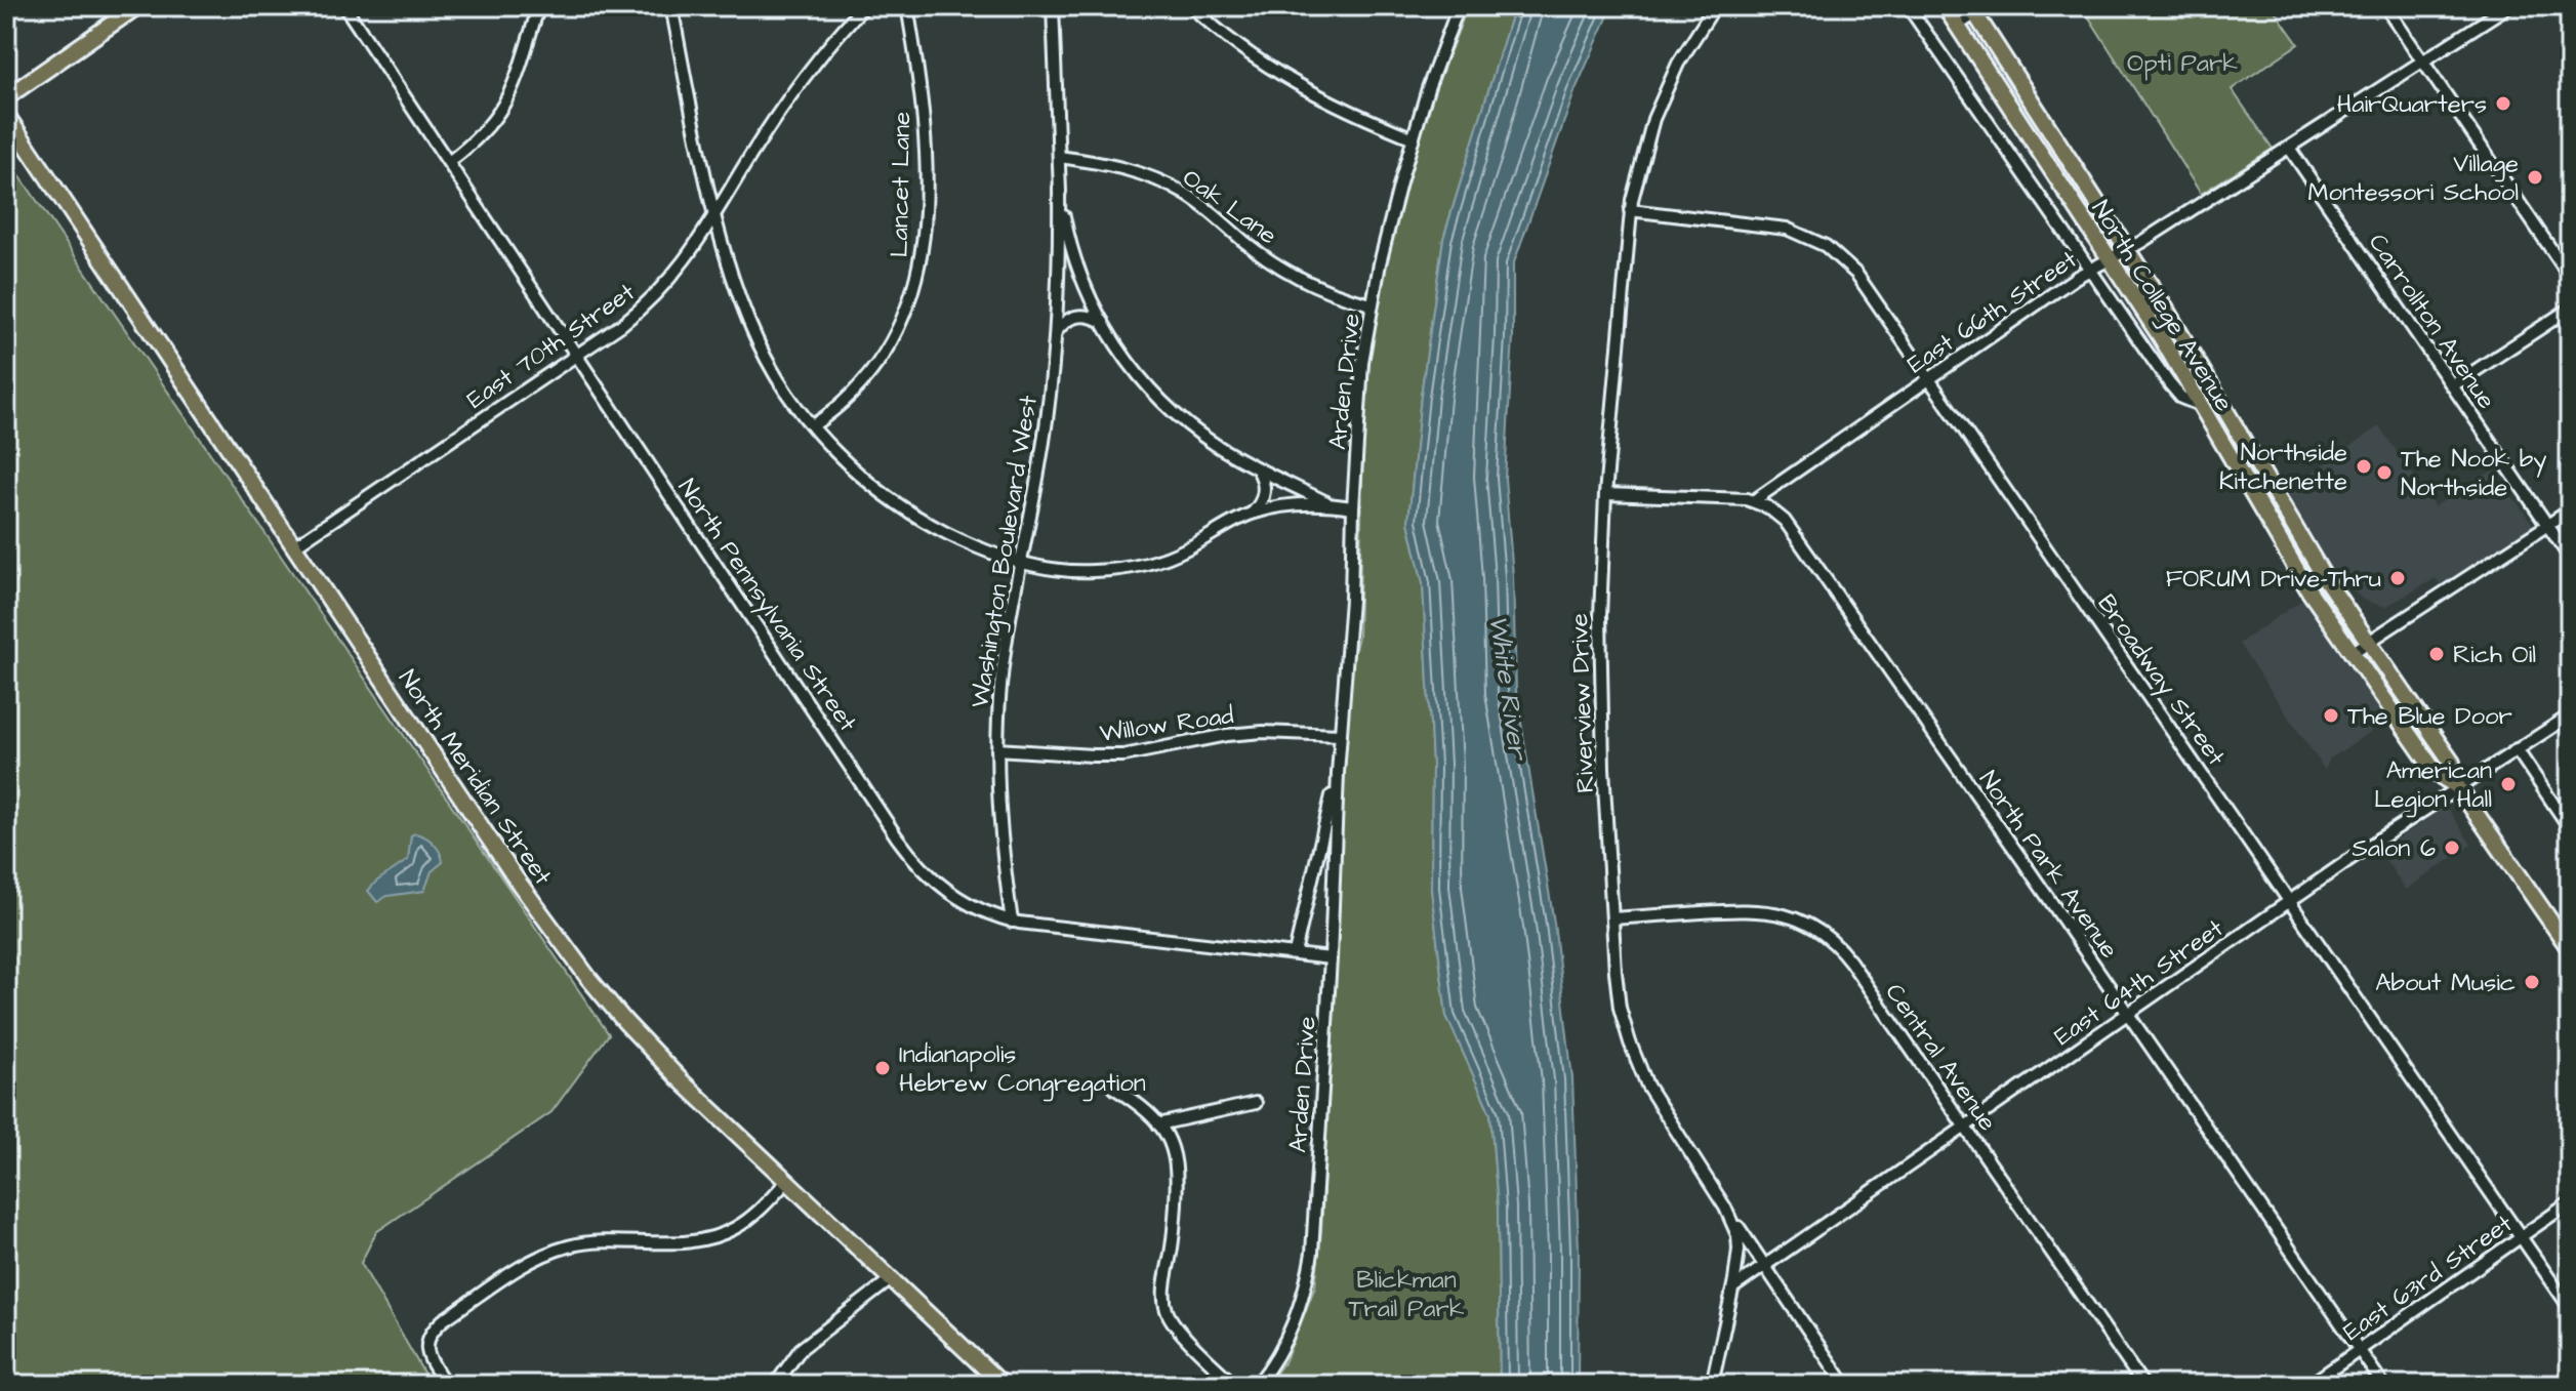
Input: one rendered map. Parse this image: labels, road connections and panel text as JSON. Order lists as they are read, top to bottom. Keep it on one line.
{"streets":{"main road":["North College Avenue","North Meridian Street"],"street":["Lancet Lane","Oak Lane","East 66th Street","Carrollton Avenue","East 70th Street","Arden Drive","Washington Boulevard West","North Pennsylvania Street","Broadway Street","Riverview Drive","Willow Road","North Park Avenue","East 64th Street","Central Avenue","East 63rd Street"]},"crossings":[["Oak Lane","Arden Drive"],["North College Avenue","East 66th Street"],["North College Avenue","East 64th Street"],["East 66th Street","Carrollton Avenue"],["East 66th Street","Broadway Street"],["East 66th Street","North Park Avenue"],["East 70th Street","North Pennsylvania Street"],["East 70th Street","North Meridian Street"],["Arden Drive","North Pennsylvania Street"],["Arden Drive","Willow Road"],["Washington Boulevard West","North Pennsylvania Street"],["Washington Boulevard West","Willow Road"],["Broadway Street","Riverview Drive"],["Broadway Street","East 64th Street"],["Broadway Street","East 63rd Street"],["Riverview Drive","East 64th Street"],["Riverview Drive","Central Avenue"],["North Park Avenue","East 64th Street"],["North Park Avenue","East 63rd Street"],["East 64th Street","Central Avenue"]],"water":["White River"],"parks":["Opti Park","Blickman Trail Park"],"places":["HairQuarters","Village Montessori School","Northside Kitchenette","The Nook by Northside","FORUM Drive-Thru","Rich Oil","The Blue Door","American Legion Hall","Salon 6","About Music","Indianapolis Hebrew Congregation"]}
